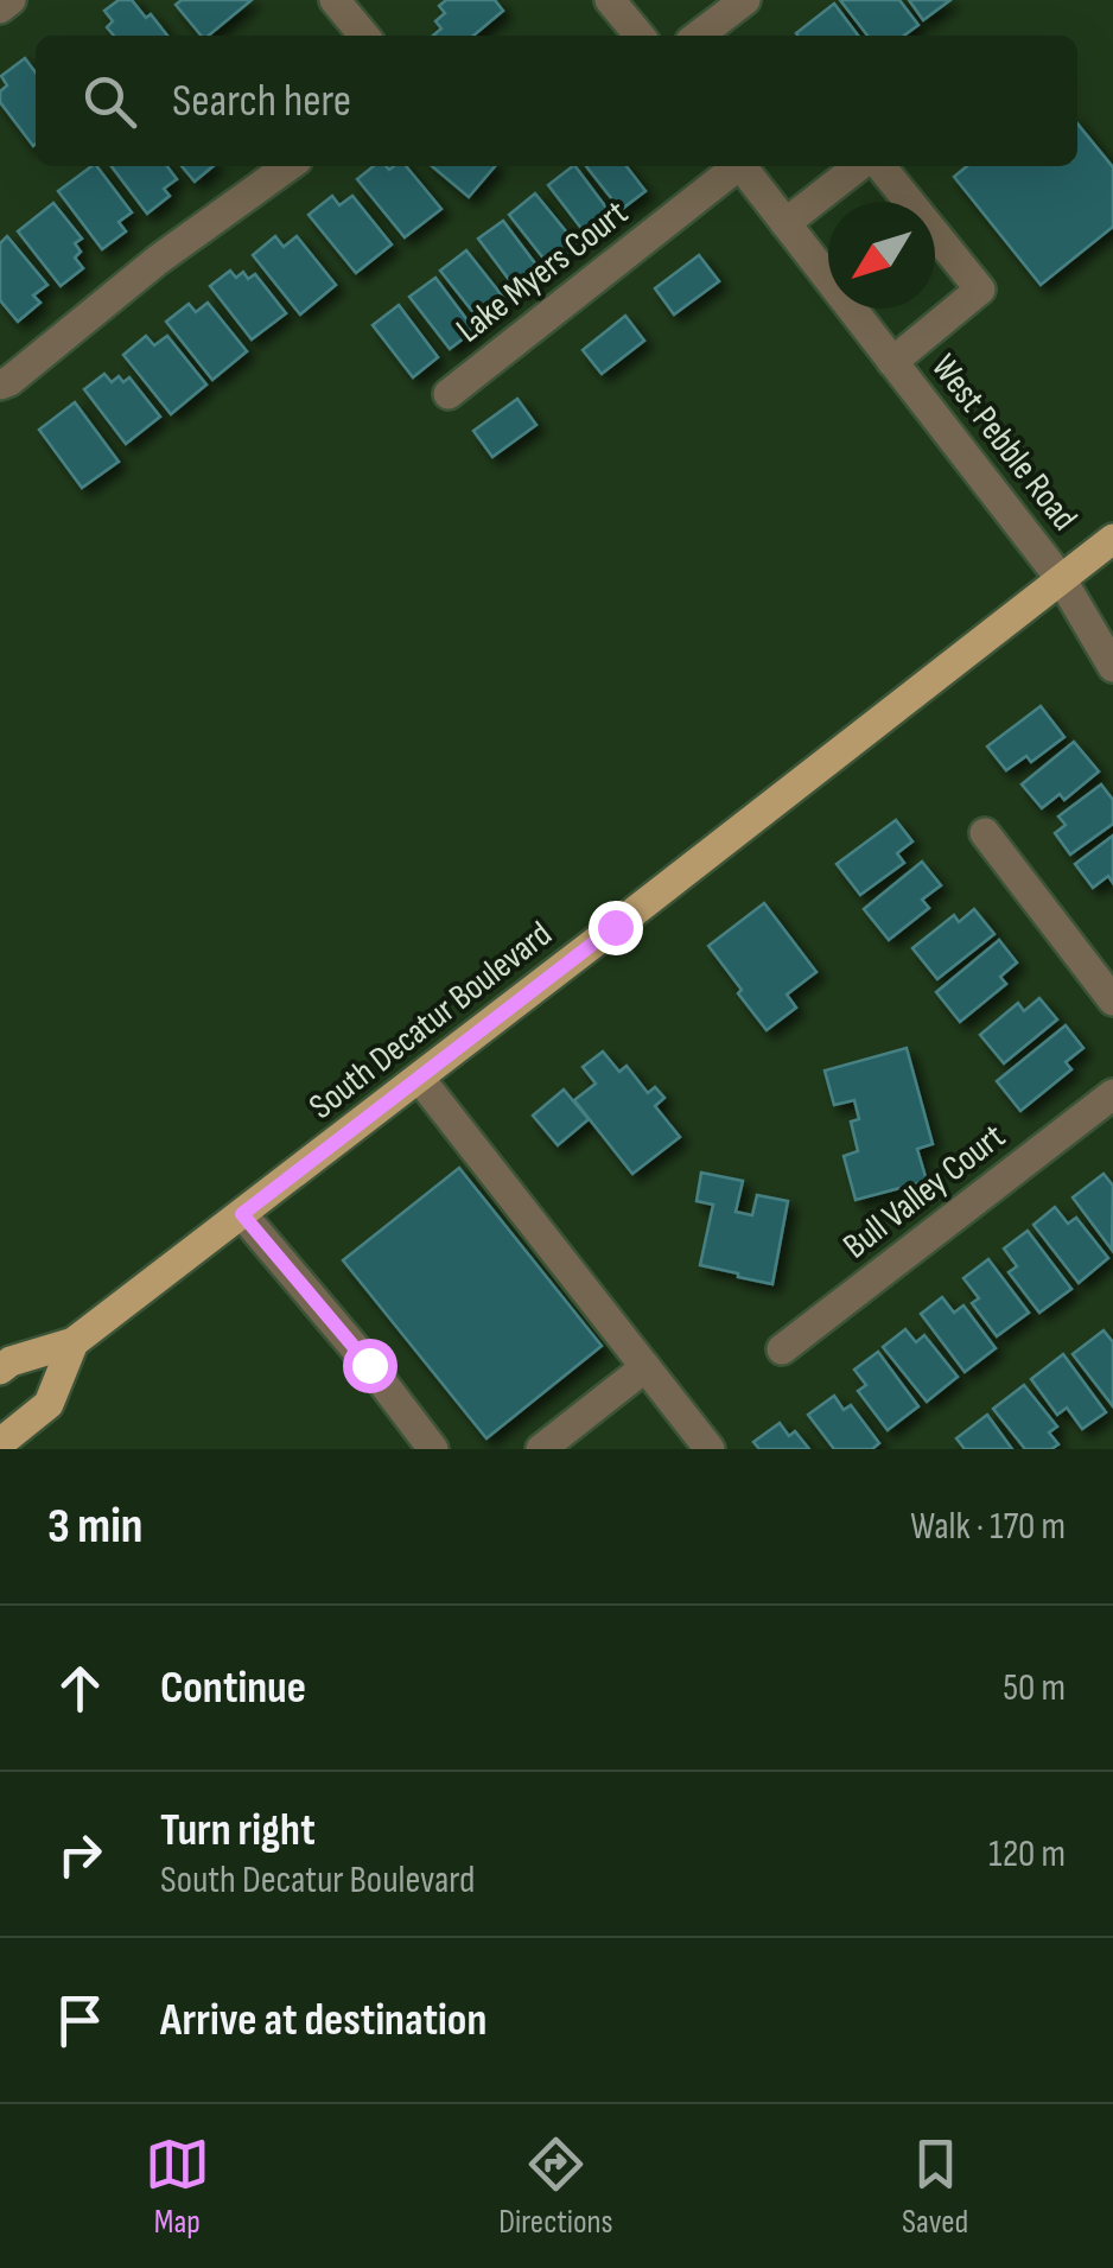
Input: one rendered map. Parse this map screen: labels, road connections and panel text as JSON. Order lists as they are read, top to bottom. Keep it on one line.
{"streets":{"main road":["South Decatur Boulevard"],"street":["Lake Myers Court","West Pebble Road","Bull Valley Court"]},"crossings":[["West Pebble Road","South Decatur Boulevard"]],"north":"bottom left","page":{"search":"Search here","heading":["3 min","Walk · 170 m"],"list":[["Continue","50 m"],["Turn right","South Decatur Boulevard","120 m"],"Arrive at destination"],"nav":["Map","Directions","Saved"]}}
